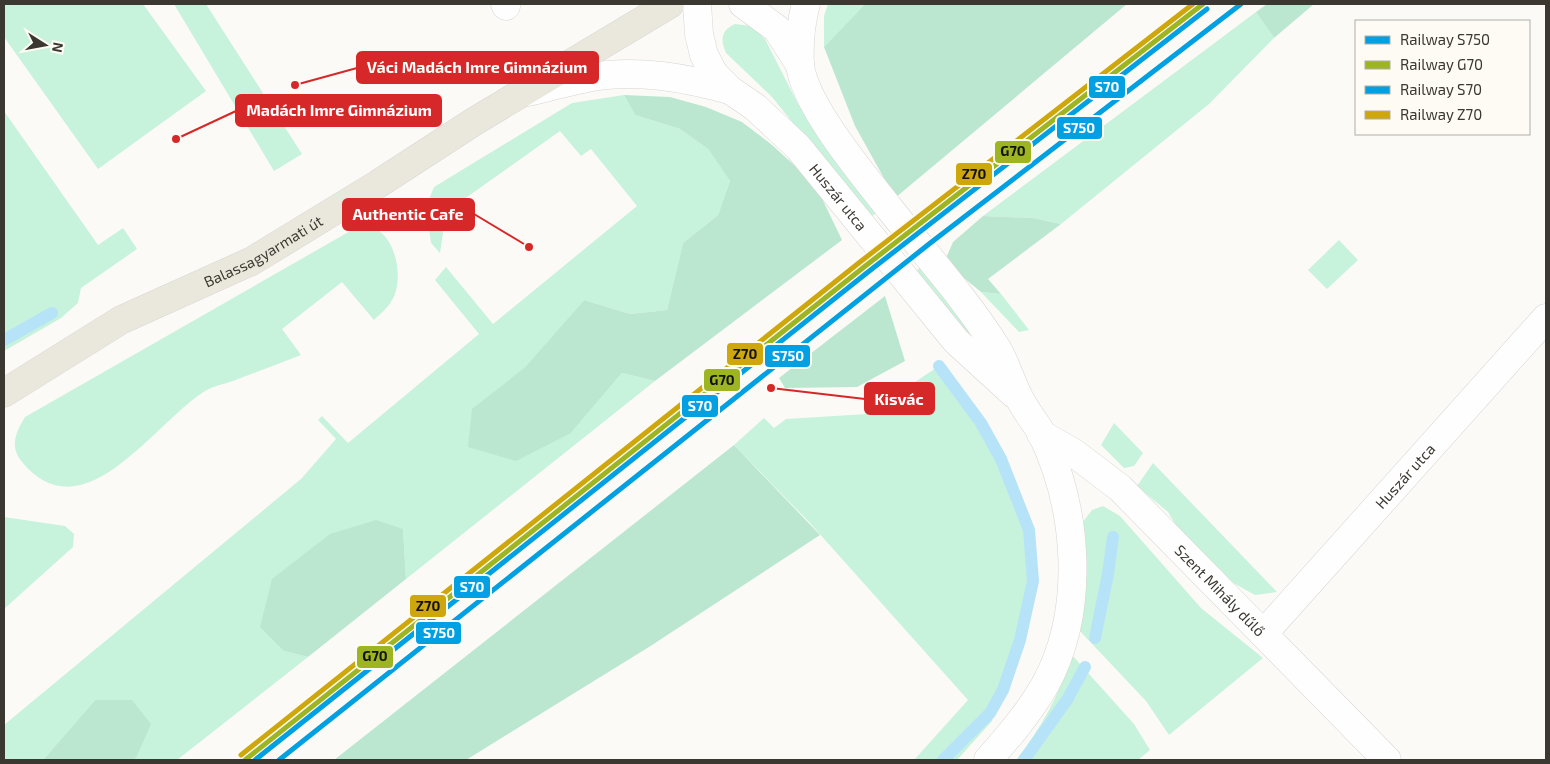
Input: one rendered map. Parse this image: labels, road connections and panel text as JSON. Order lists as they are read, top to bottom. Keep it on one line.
{"streets":{"main road":["Balassagyarmati út"],"street":["Huszár utca","Szent Mihály dűlő"]},"crossings":[["Huszár utca","Balassagyarmati út"],["Huszár utca","Szent Mihály dűlő"]],"places":["Váci Madách Imre Gimnázium","Madách Imre Gimnázium","Authentic Cafe","Kisvác"],"lines":["rail line S750","rail line G70","rail line Z70","rail line S70"],"legend":["Railway S750","Railway G70","Railway S70","Railway Z70"],"north":"right"}
